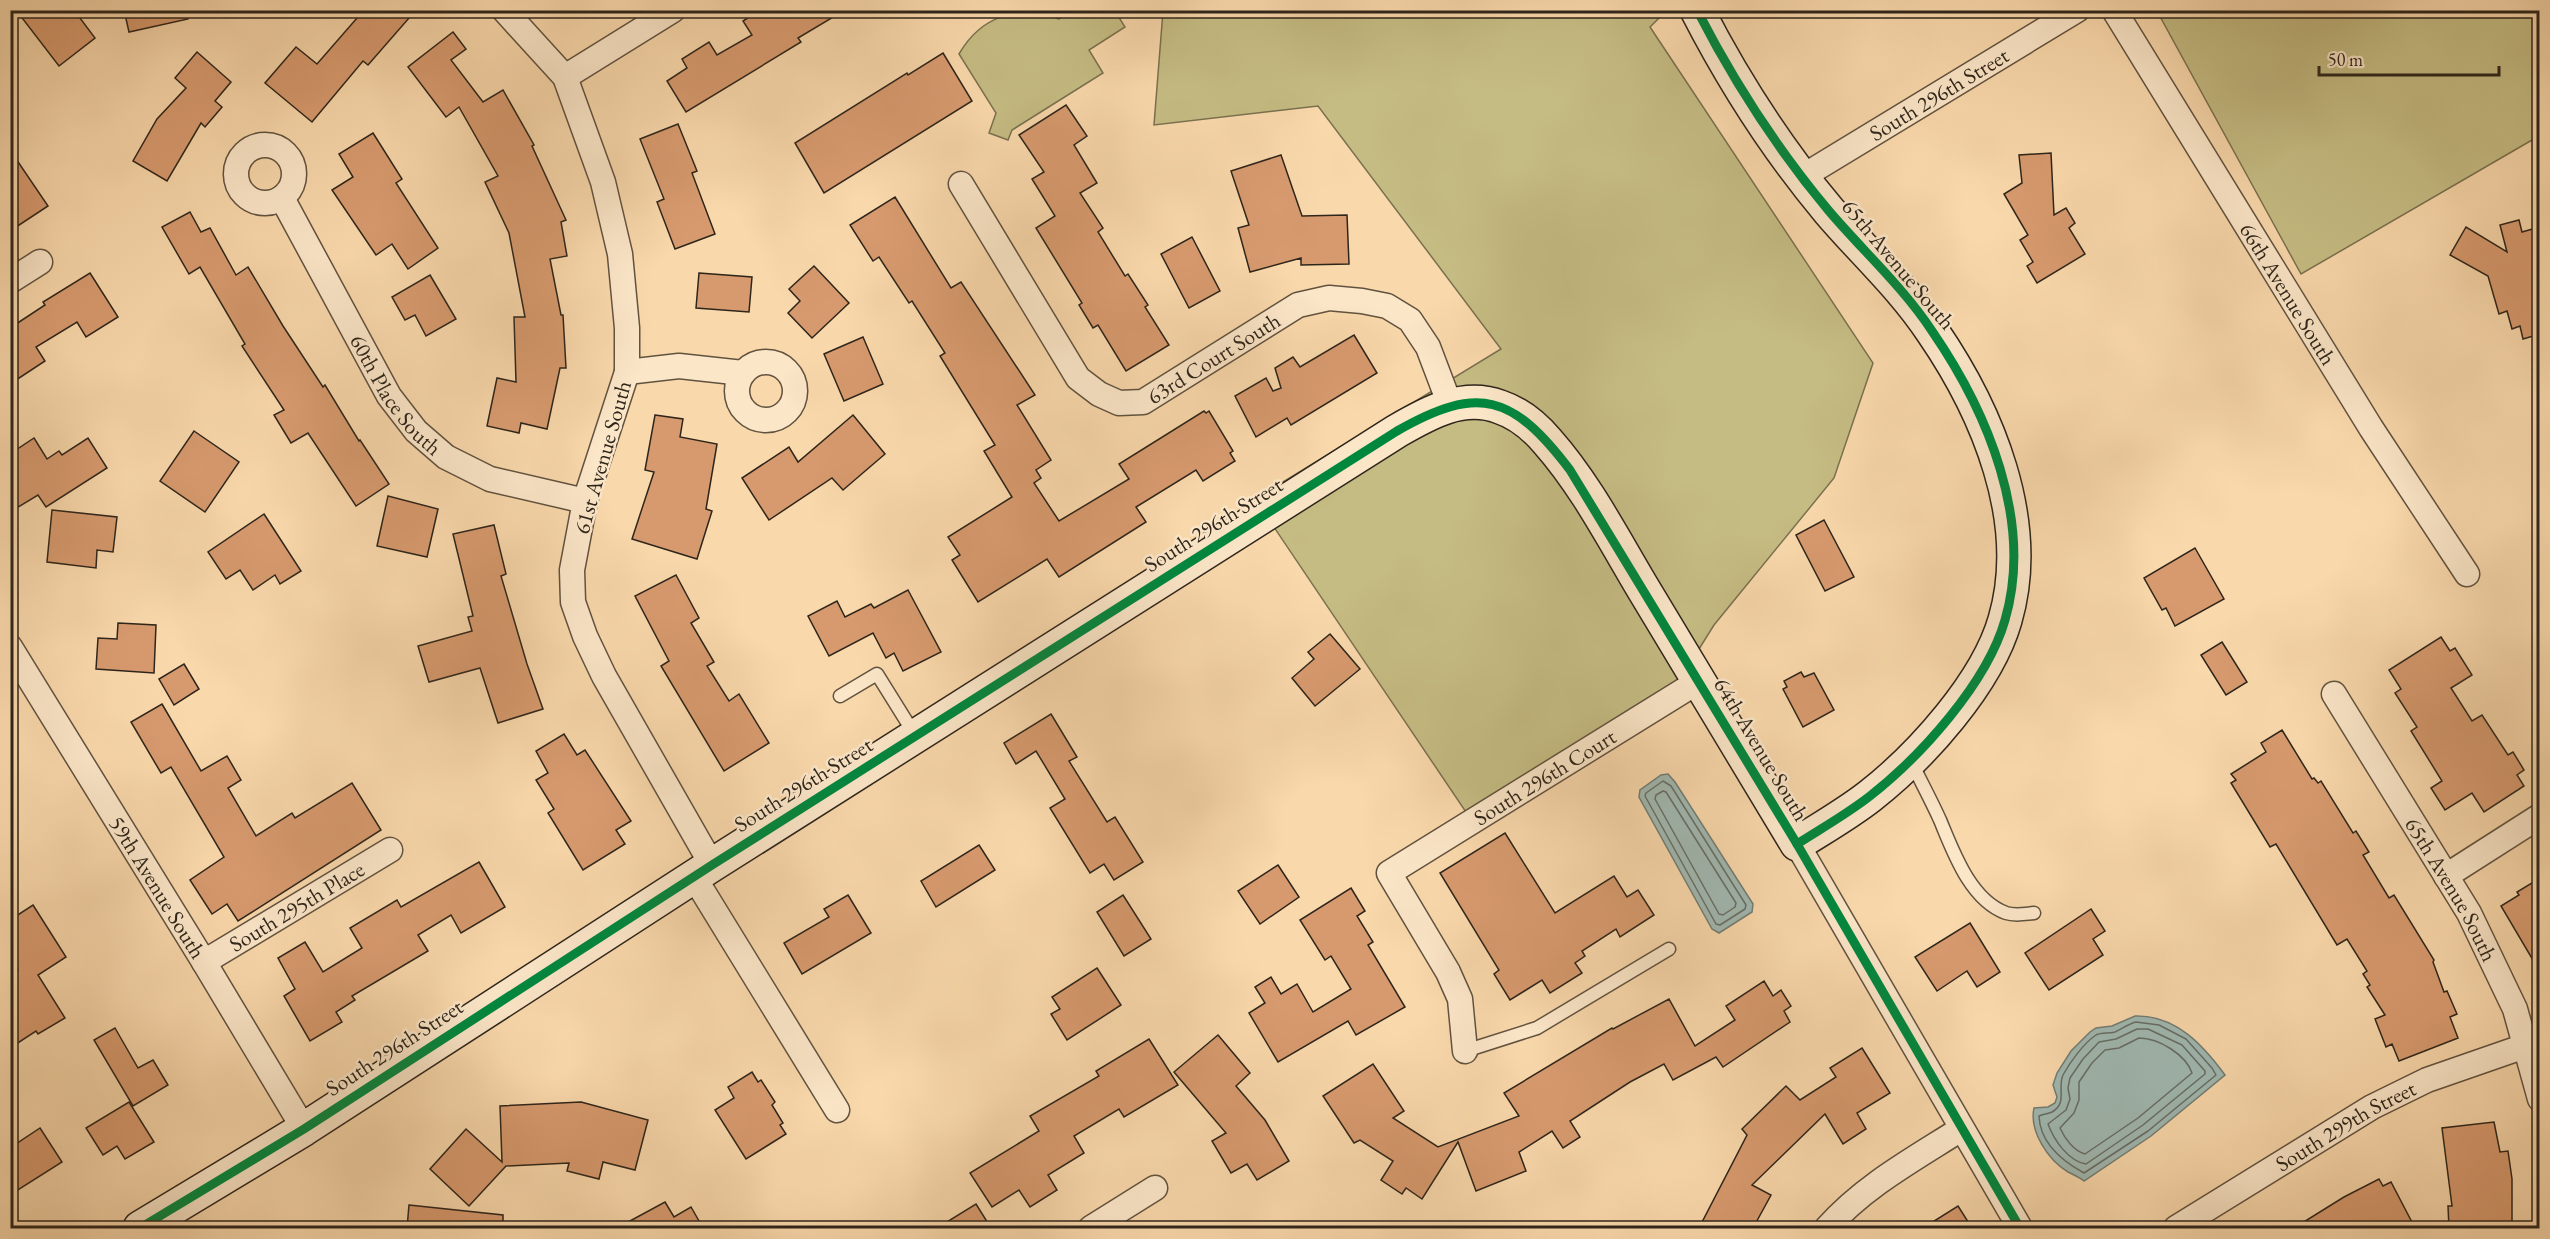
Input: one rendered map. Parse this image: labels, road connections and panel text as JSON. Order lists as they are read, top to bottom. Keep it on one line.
{"streets":{"street":["South 296th Street","65th Avenue South","66th Avenue South","63rd Court South","60th Place South","61st Avenue South","64th Avenue South","South 296th Court","59th Avenue South","South 295th Place","South 299th Street"]},"crossings":[["South 296th Street","65th Avenue South"],["South 296th Street","63rd Court South"],["South 296th Street","61st Avenue South"],["South 296th Street","64th Avenue South"],["South 296th Street","59th Avenue South"],["65th Avenue South","64th Avenue South"],["65th Avenue South","South 299th Street"],["60th Place South","61st Avenue South"],["64th Avenue South","South 296th Court"],["59th Avenue South","South 295th Place"]],"scale_bar":"50 m"}
